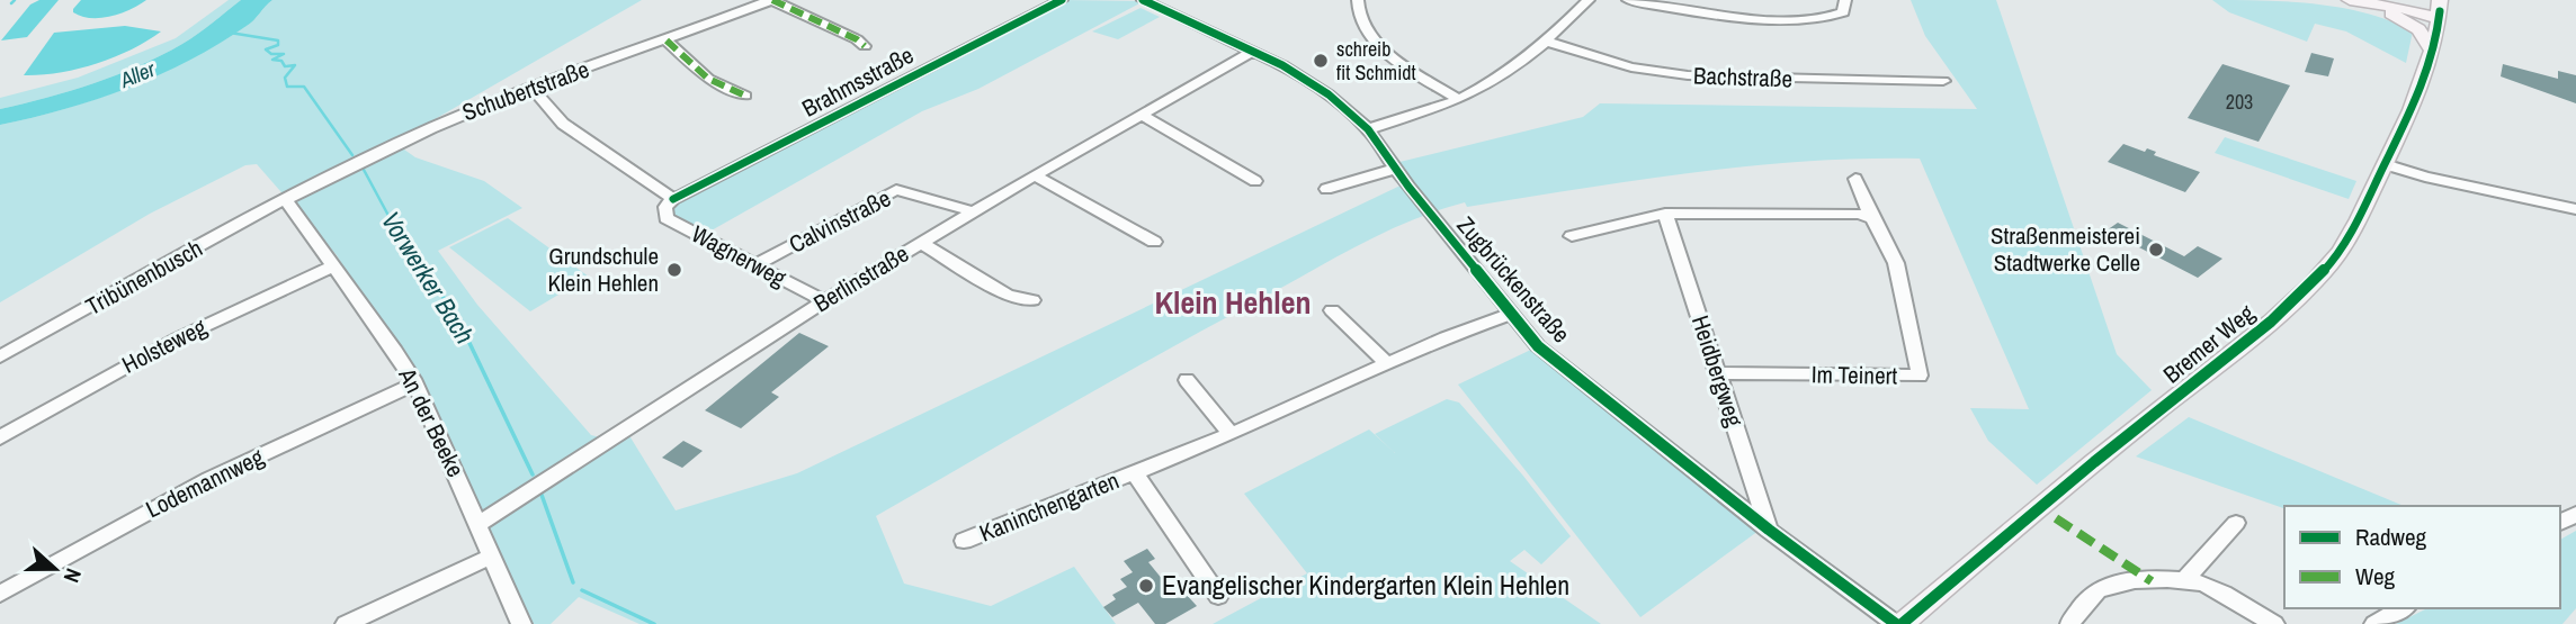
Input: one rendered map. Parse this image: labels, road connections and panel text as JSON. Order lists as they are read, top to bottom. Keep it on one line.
{"streets":{"main road":["Bremer Weg"],"street":["Bachstraße","Brahmsstraße","Schubertstraße","Calvinstraße","Wagnerweg","Tribünenbusch","Berlinstraße","Zugbrückenstraße","Holsteweg","Heidbergweg","Im Teinert","An der Beeke","Lodemannweg","Kaninchengarten"]},"crossings":[["Brahmsstraße","Wagnerweg"],["Schubertstraße","Wagnerweg"],["Schubertstraße","Tribünenbusch"],["Schubertstraße","An der Beeke"],["Calvinstraße","Wagnerweg"],["Calvinstraße","Berlinstraße"],["Wagnerweg","Berlinstraße"],["Tribünenbusch","An der Beeke"],["Berlinstraße","Zugbrückenstraße"],["Berlinstraße","An der Beeke"],["Zugbrückenstraße","Bremer Weg"],["Zugbrückenstraße","Heidbergweg"],["Zugbrückenstraße","Kaninchengarten"],["Holsteweg","An der Beeke"],["Heidbergweg","Im Teinert"],["An der Beeke","Lodemannweg"]],"districts":["Klein Hehlen"],"water":["Aller","Vorwerker Bach"],"places":["schreib fit Schmidt","Straßenmeisterei Stadtwerke Celle","Grundschule Klein Hehlen","Evangelischer Kindergarten Klein Hehlen"],"house_numbers":["203"],"legend":["Radweg","Weg"],"north":"right"}
